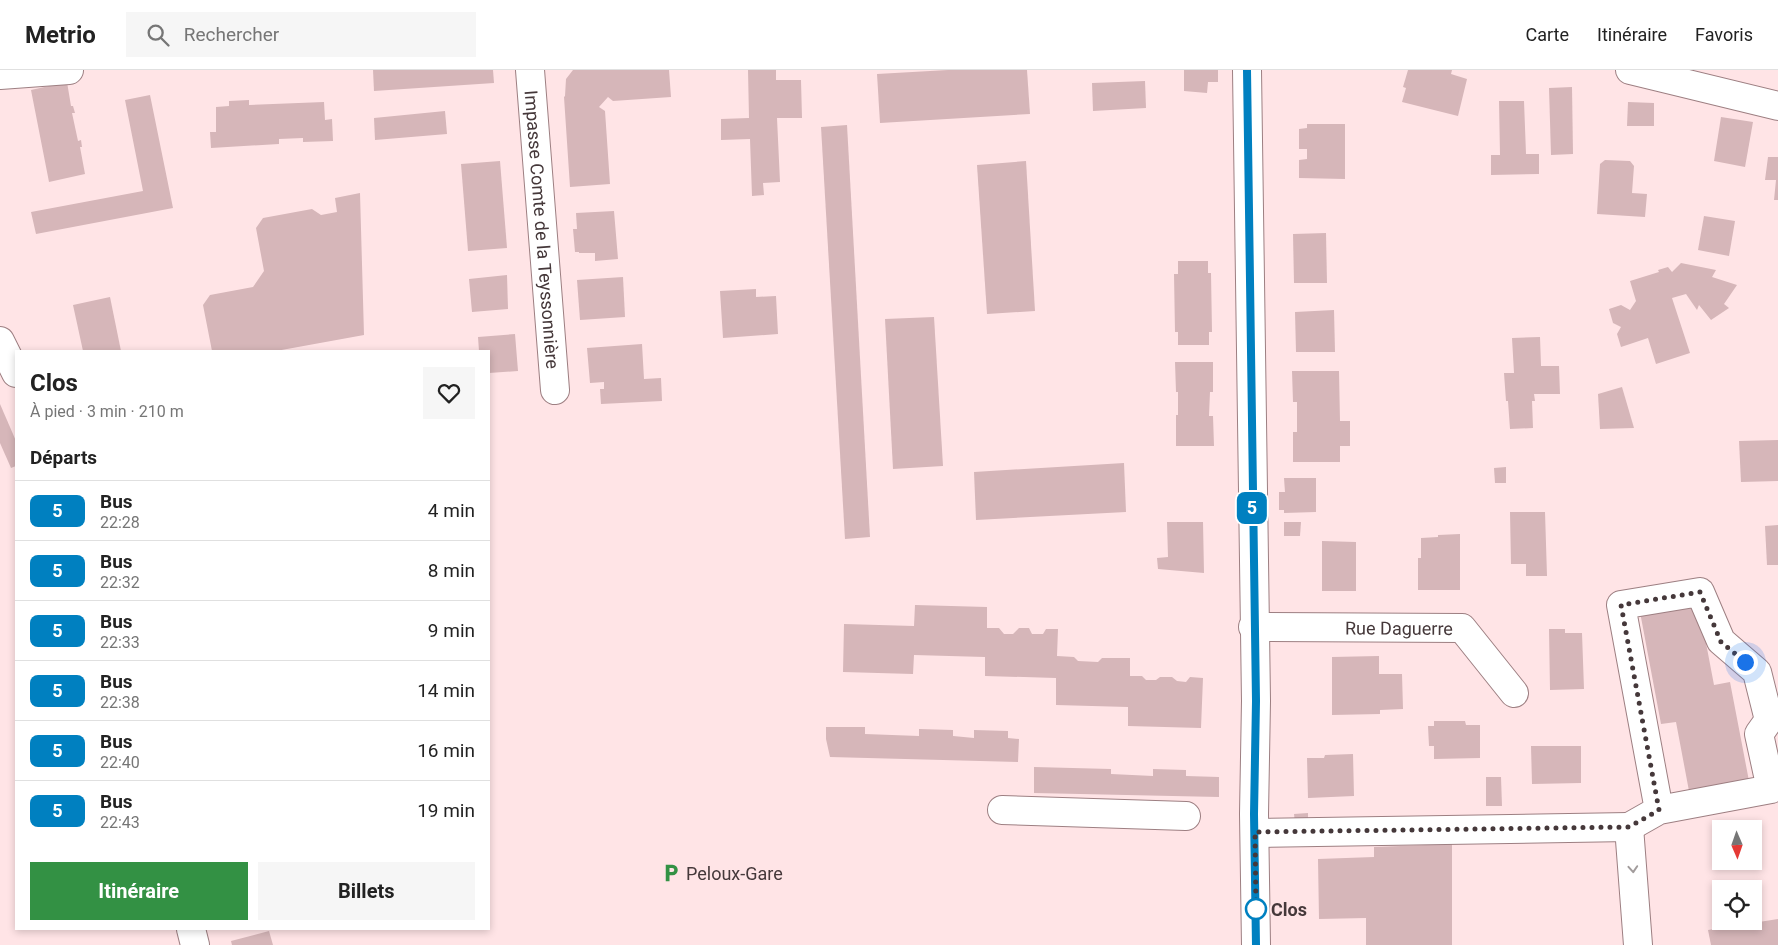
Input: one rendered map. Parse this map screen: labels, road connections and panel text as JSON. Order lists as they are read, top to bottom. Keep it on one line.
{"streets":{"street":["Impasse Comte de la Teyssonnière","Rue Daguerre"]},"places":{"parking":["Peloux-Gare"],"other":["Clos"]},"lines":["bus line 5"],"north":"bottom","page":{"header":"Metrio","search":"Rechercher","nav":["Carte","Itinéraire","Favoris"],"on_map":"5","heading":[["Clos","À pied · 3 min · 210 m"],"Départs"],"list":[{"mark":"5","name":"Bus","note":"22:28","value":"4 min"},{"mark":"5","name":"Bus","note":"22:32","value":"8 min"},{"mark":"5","name":"Bus","note":"22:33","value":"9 min"},{"mark":"5","name":"Bus","note":"22:38","value":"14 min"},{"mark":"5","name":"Bus","note":"22:40","value":"16 min"},{"mark":"5","name":"Bus","note":"22:43","value":"19 min"}],"buttons":["Itinéraire","Billets"]}}
